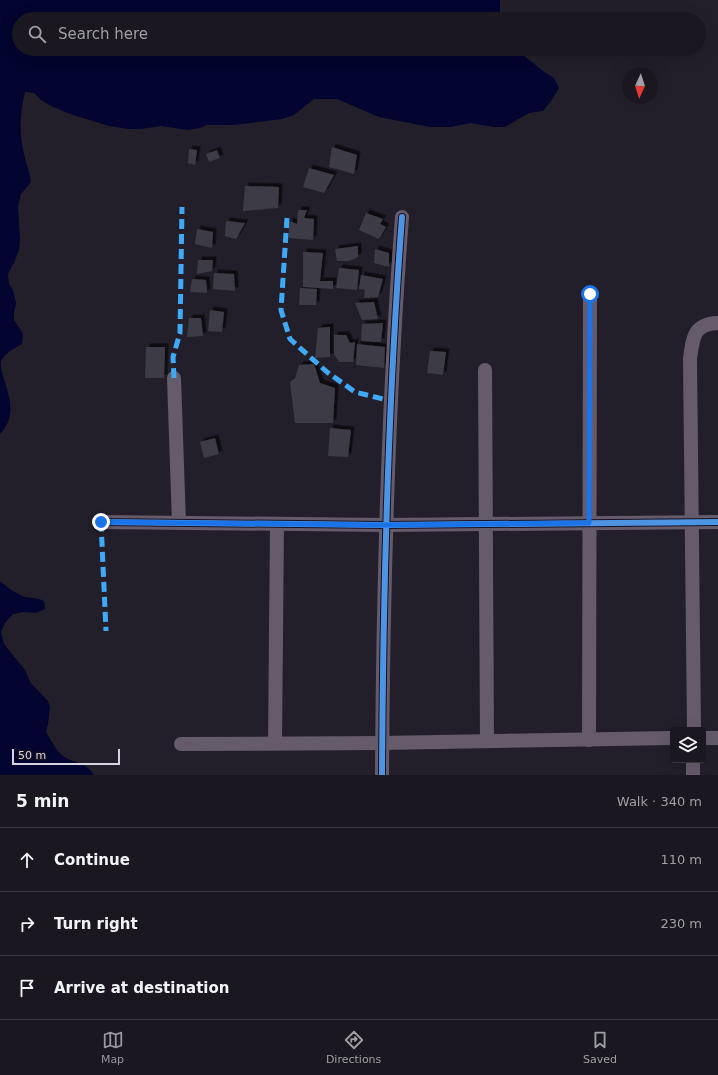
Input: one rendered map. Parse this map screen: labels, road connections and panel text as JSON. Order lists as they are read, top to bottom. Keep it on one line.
{"scale_bar":"50 m","north":"bottom","page":{"search":"Search here","scale":"50 m","heading":["5 min","Walk · 340 m"],"list":[["Continue","110 m"],["Turn right","230 m"],"Arrive at destination"],"nav":["Map","Directions","Saved"]}}
